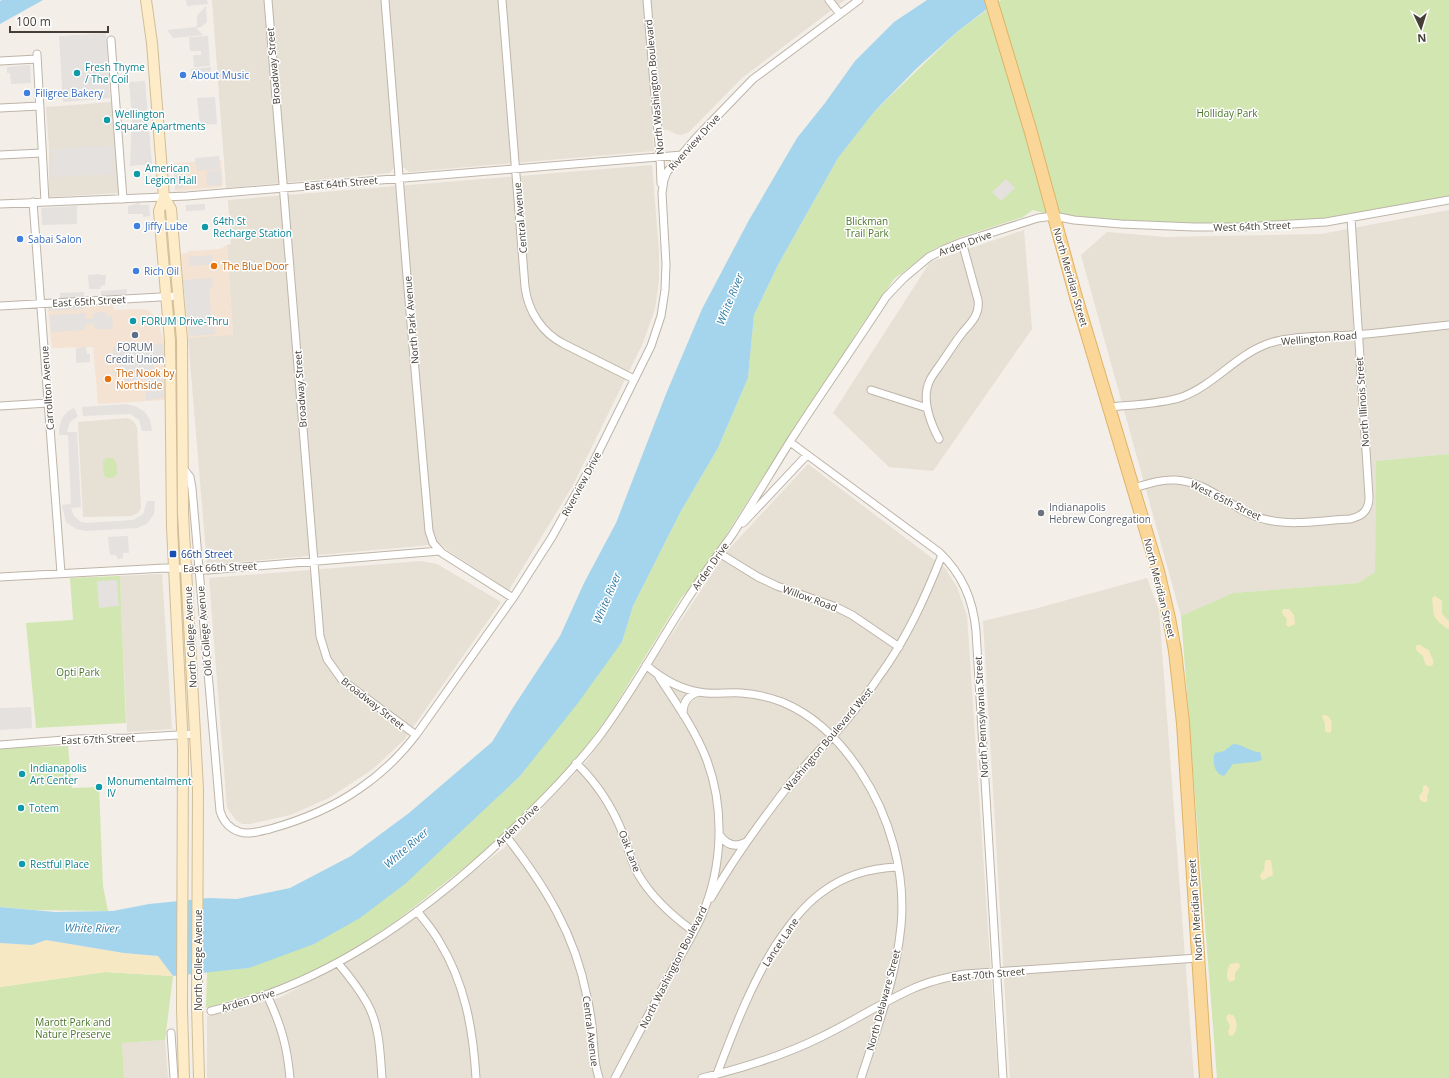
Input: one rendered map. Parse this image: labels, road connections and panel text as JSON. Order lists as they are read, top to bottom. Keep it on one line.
{"streets":{"main road":["North Meridian Street","North College Avenue"],"street":["Broadway Street","North Washington Boulevard","Riverview Drive","East 64th Street","Central Avenue","West 64th Street","Arden Drive","East 65th Street","North Park Avenue","Wellington Road","Carrollton Avenue","North Illinois Street","West 65th Street","East 66th Street","Willow Road","Old College Avenue","North Pennsylvania Street","East 67th Street","Washington Boulevard West","Oak Lane","Lancet Lane","East 70th Street","North Delaware Street"]},"crossings":[["Broadway Street","Riverview Drive"],["Broadway Street","East 64th Street"],["Broadway Street","East 66th Street"],["North Washington Boulevard","Riverview Drive"],["North Washington Boulevard","East 64th Street"],["North Washington Boulevard","Washington Boulevard West"],["North Washington Boulevard","Oak Lane"],["North Washington Boulevard","North Delaware Street"],["Riverview Drive","East 64th Street"],["Riverview Drive","Central Avenue"],["Riverview Drive","North Park Avenue"],["Riverview Drive","Old College Avenue"],["East 64th Street","Central Avenue"],["East 64th Street","North Park Avenue"],["East 64th Street","Carrollton Avenue"],["East 64th Street","North College Avenue"],["Central Avenue","Arden Drive"],["West 64th Street","Arden Drive"],["West 64th Street","North Meridian Street"],["West 64th Street","North Illinois Street"],["Arden Drive","North Meridian Street"],["Arden Drive","Willow Road"],["Arden Drive","North Pennsylvania Street"],["Arden Drive","Oak Lane"],["Arden Drive","North Delaware Street"],["North Meridian Street","Wellington Road"],["North Meridian Street","West 65th Street"],["North Meridian Street","East 70th Street"],["East 65th Street","Carrollton Avenue"],["East 65th Street","North College Avenue"],["North Park Avenue","East 66th Street"],["Wellington Road","North Illinois Street"],["Carrollton Avenue","East 66th Street"],["North Illinois Street","West 65th Street"],["East 66th Street","Old College Avenue"],["East 66th Street","North College Avenue"],["Willow Road","Washington Boulevard West"],["Old College Avenue","North College Avenue"],["North College Avenue","East 67th Street"],["North Pennsylvania Street","Washington Boulevard West"],["North Pennsylvania Street","East 70th Street"],["Washington Boulevard West","North Delaware Street"],["Lancet Lane","East 70th Street"],["Lancet Lane","North Delaware Street"],["East 70th Street","North Delaware Street"]],"water":["White River"],"parks":["Holliday Park","Blickman Trail Park","Opti Park","Marott Park and Nature Preserve"],"places":{"other":["Fresh Thyme / The Coil","About Music","Filigree Bakery","Wellington Square Apartments","American Legion Hall","Jiffy Lube","64th St Recharge Station","Sabai Salon","The Blue Door","Rich Oil","FORUM Drive-Thru","FORUM Credit Union","The Nook by Northside","Indianapolis Hebrew Congregation","Indianapolis Art Center","Monumentalment IV","Totem","Restful Place"],"transit":["66th Street"]},"scale_bar":"100 m","north":"bottom"}
